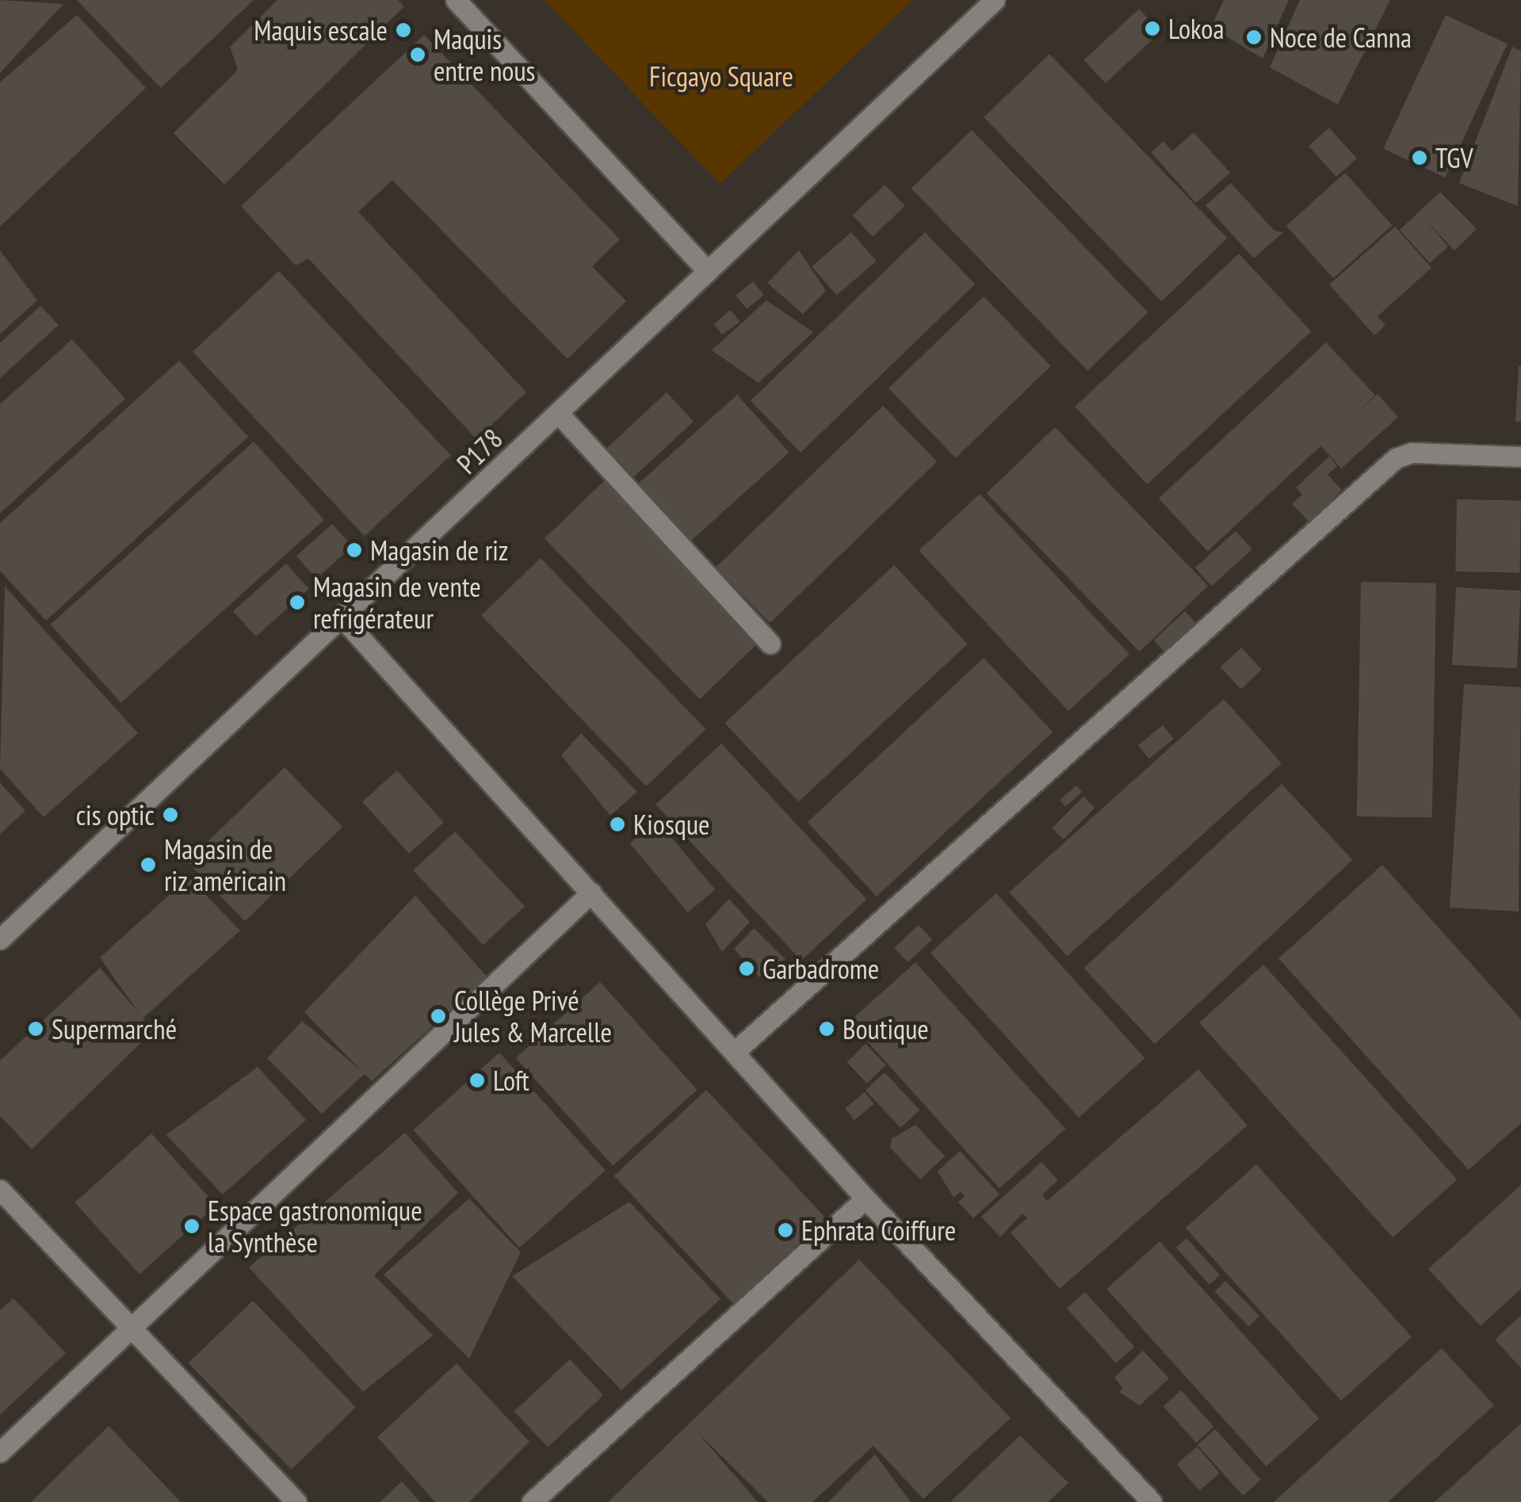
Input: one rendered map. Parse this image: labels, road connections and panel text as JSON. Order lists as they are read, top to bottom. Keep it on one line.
{"streets":{"street":["P178"]},"parks":["Ficgayo Square"],"places":["Lokoa","Maquis escale","Noce de Canna","Maquis entre nous","TGV","Magasin de riz","Magasin de vente refrigérateur","cis optic","Kiosque","Magasin de riz américain","Garbadrome","Collège Privé Jules & Marcelle","Supermarché","Boutique","Loft","Espace gastronomique la Synthèse","Ephrata Coiffure"]}
